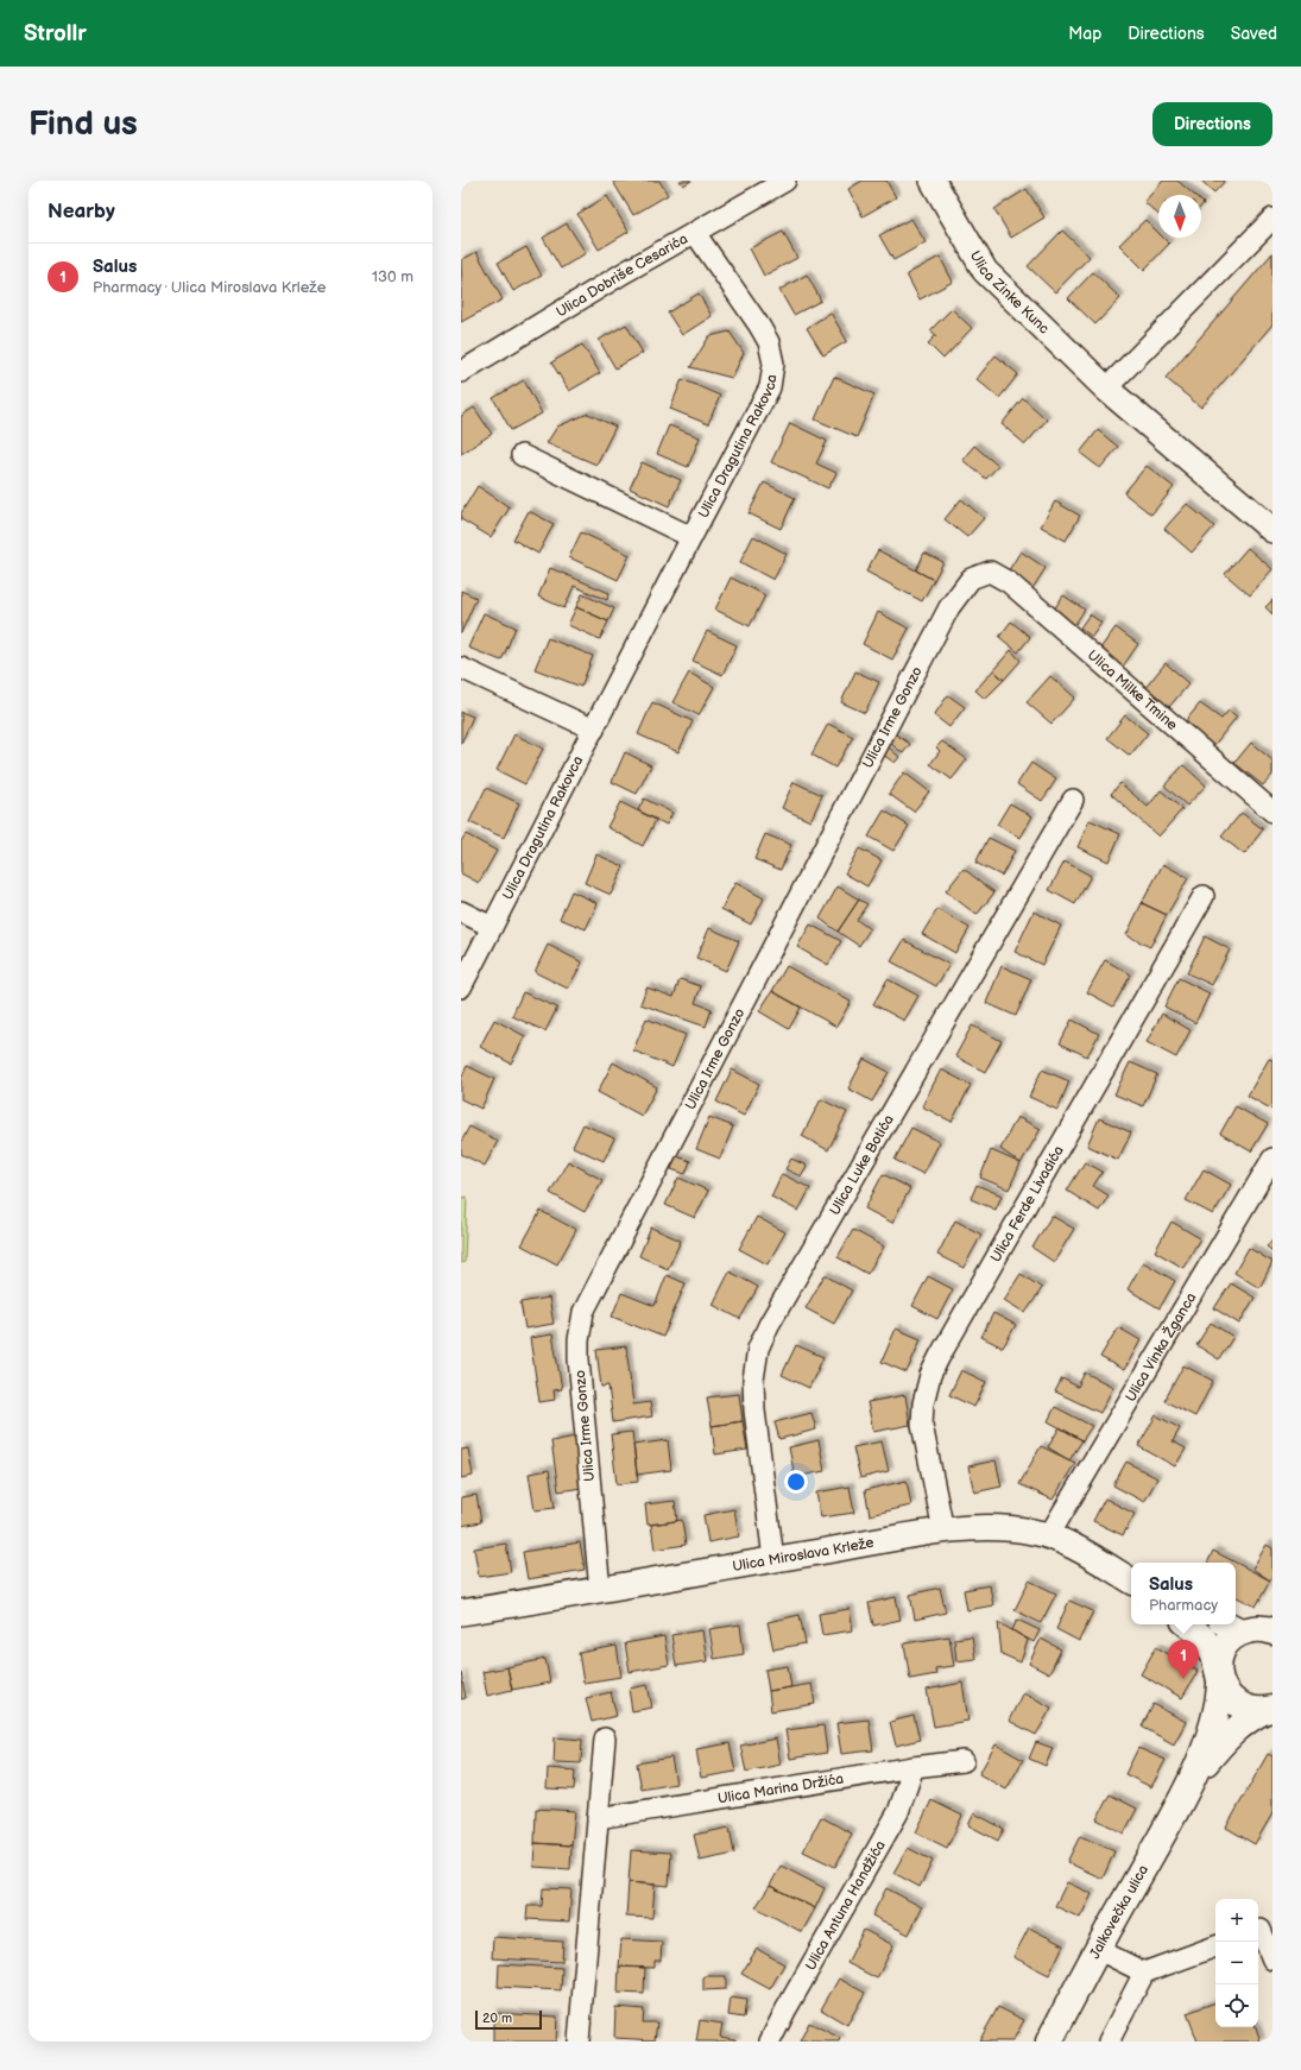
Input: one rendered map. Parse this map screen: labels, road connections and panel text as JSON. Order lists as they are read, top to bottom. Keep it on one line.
{"streets":{"main road":["Jalkovečka ulica"],"street":["Ulica Dobriše Cesarića","Ulica Zinke Kunc","Ulica Dragutina Rakovca","Ulica Milke Tmine","Ulica Irme Gonzo","Ulica Luke Botića","Ulica Ferde Livadića","Ulica Vinka Žganca","Ulica Miroslava Krleže","Ulica Marina Držića","Ulica Antuna Handžića"]},"crossings":[["Ulica Dobriše Cesarića","Ulica Dragutina Rakovca"],["Ulica Milke Tmine","Ulica Irme Gonzo"],["Ulica Irme Gonzo","Ulica Miroslava Krleže"],["Ulica Luke Botića","Ulica Miroslava Krleže"],["Ulica Ferde Livadića","Ulica Miroslava Krleže"],["Ulica Vinka Žganca","Ulica Miroslava Krleže"],["Ulica Marina Držića","Ulica Antuna Handžića"]],"scale_bar":"20 m","north":"bottom","page":{"header":"Strollr","nav":["Map","Directions","Saved"],"buttons":"Directions","title":"Find us","heading":"Nearby","list":[{"mark":"1","name":"Salus","note":"Pharmacy · Ulica Miroslava Krleže","value":"130 m"}],"popup":["Salus","Pharmacy"],"pins":"1","map_buttons":["+","−"],"scale":"20 m"}}
